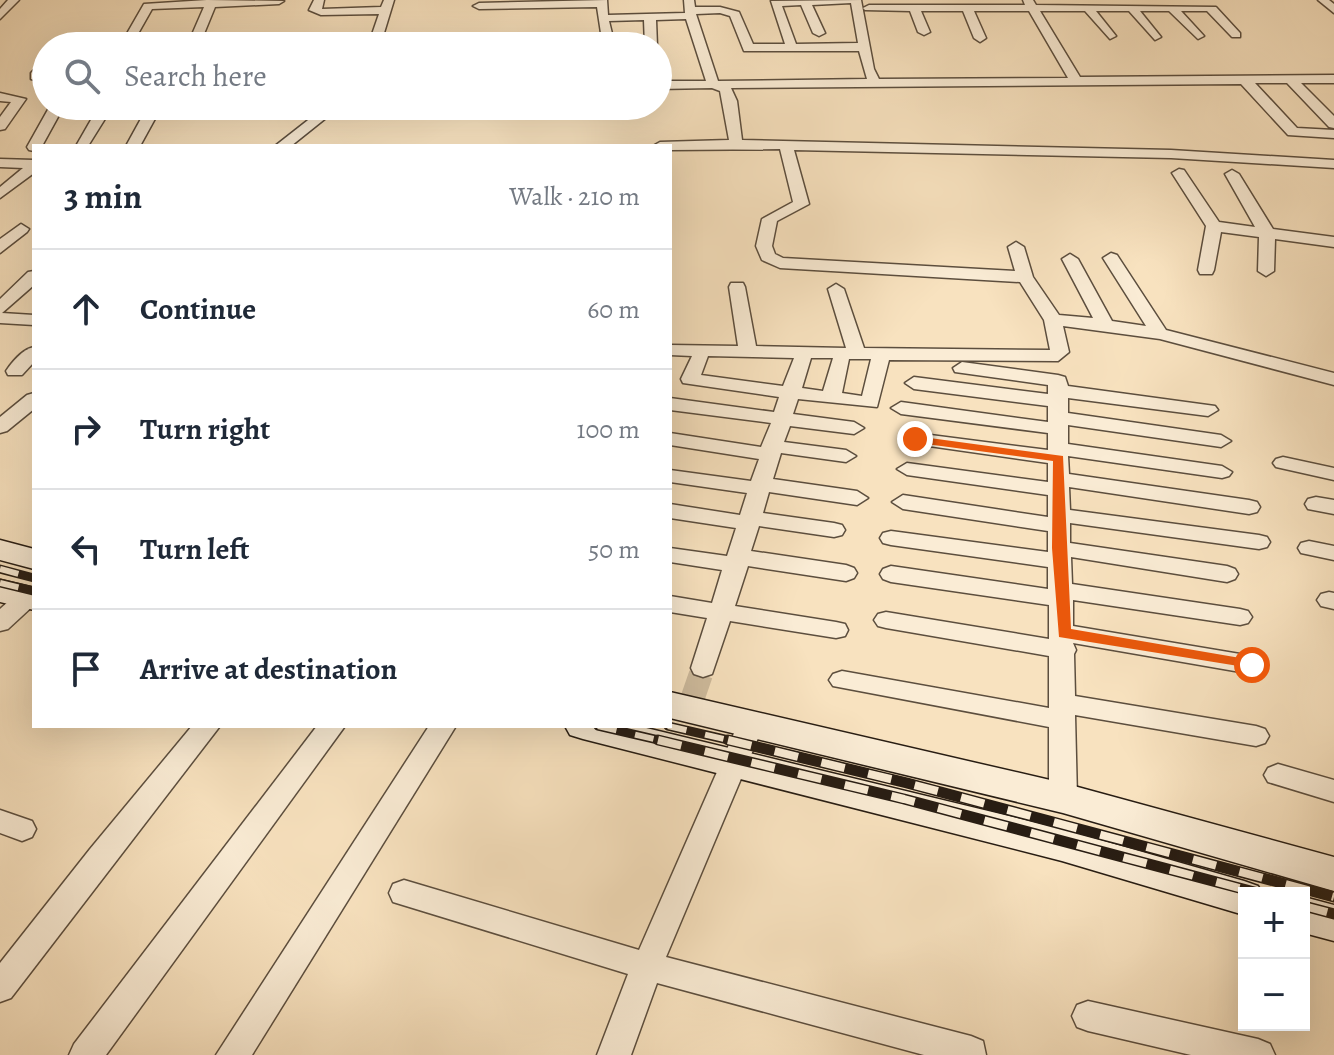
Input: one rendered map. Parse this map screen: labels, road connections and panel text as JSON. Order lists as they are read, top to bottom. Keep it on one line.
{"page":{"search":"Search here","heading":["3 min","Walk · 210 m"],"list":[["Continue","60 m"],["Turn right","100 m"],["Turn left","50 m"],"Arrive at destination"],"map_buttons":["+","−"]}}
